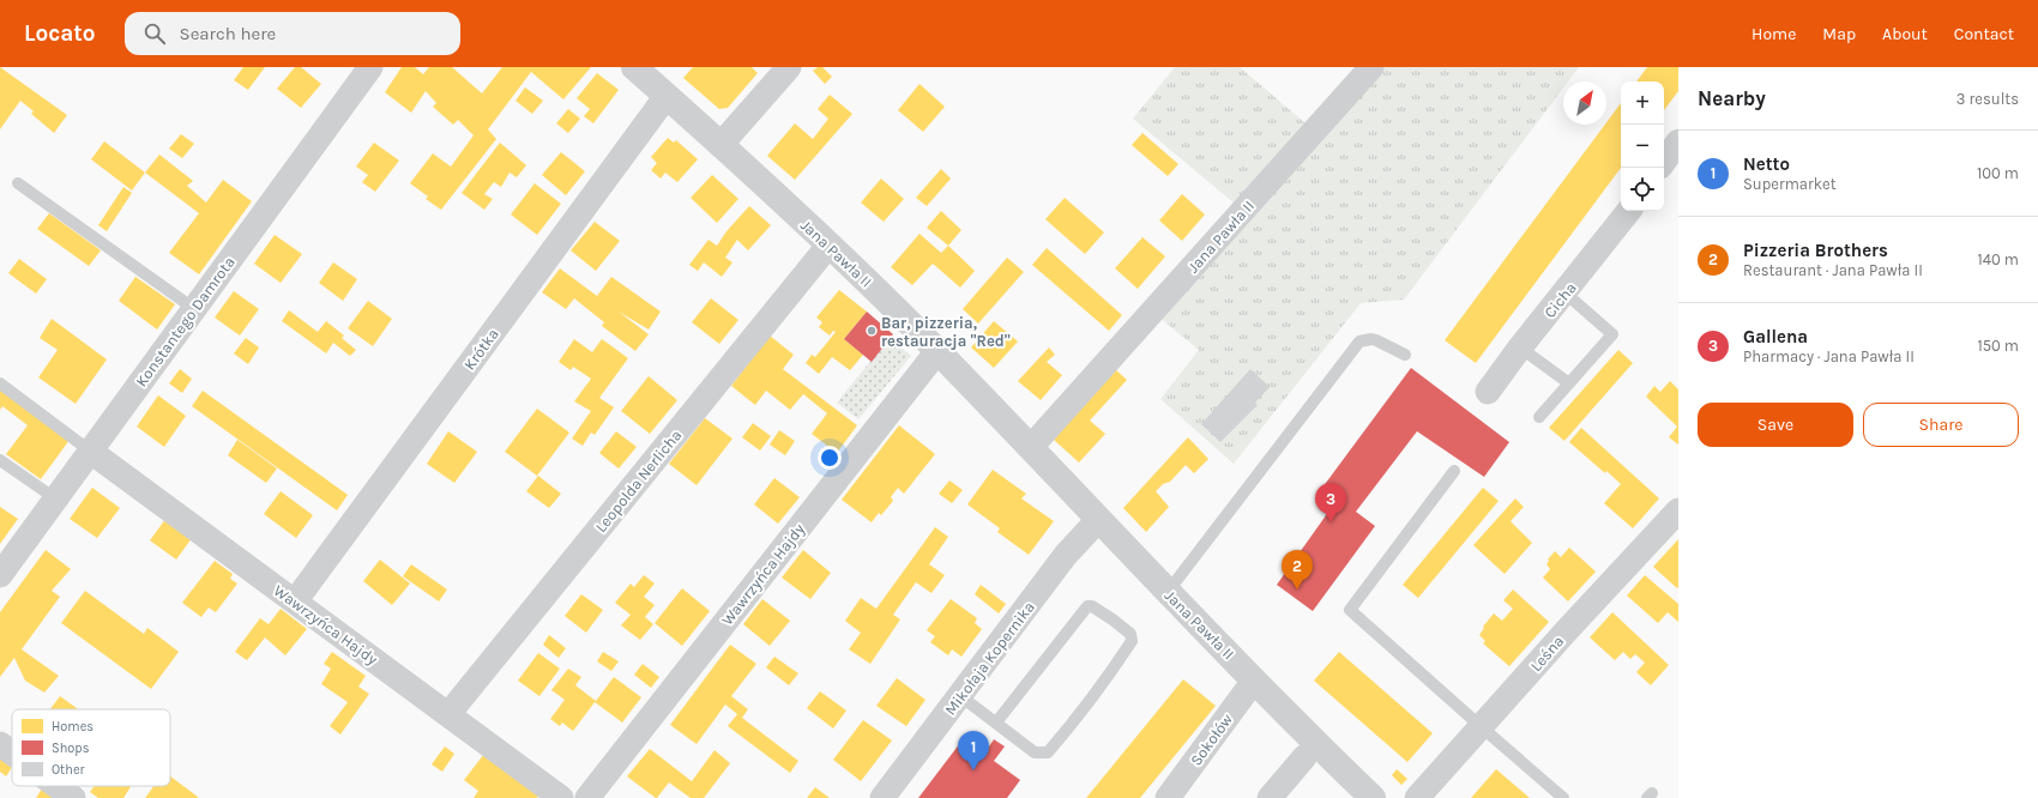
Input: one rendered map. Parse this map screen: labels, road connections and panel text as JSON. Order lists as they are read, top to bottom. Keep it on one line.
{"streets":{"street":["Jana Pawła II","Cicha","Konstantego Damrota","Krótka","Leopolda Nerlicha","Wawrzyńca Hajdy","Leśna","Mikołaja Kopernika","Sokołów"]},"crossings":[["Jana Pawła II","Krótka"],["Jana Pawła II","Leopolda Nerlicha"],["Jana Pawła II","Wawrzyńca Hajdy"],["Jana Pawła II","Mikołaja Kopernika"],["Jana Pawła II","Sokołów"],["Konstantego Damrota","Wawrzyńca Hajdy"],["Krótka","Wawrzyńca Hajdy"],["Leopolda Nerlicha","Wawrzyńca Hajdy"]],"places":["Bar, pizzeria, restauracja \"Red\""],"legend":["Homes","Shops","Other"],"north":"top right","page":{"header":"Locato","search":"Search here","nav":["Home","Map","About","Contact"],"heading":["Nearby","3 results"],"map_buttons":["+","−"],"list":[{"mark":"1","name":"Netto","note":"Supermarket","value":"100 m"},{"mark":"2","name":"Pizzeria Brothers","note":"Restaurant · Jana Pawła II","value":"140 m"},{"mark":"3","name":"Gallena","note":"Pharmacy · Jana Pawła II","value":"150 m"}],"buttons":["Save","Share"],"pins":["3","2","1"]}}
